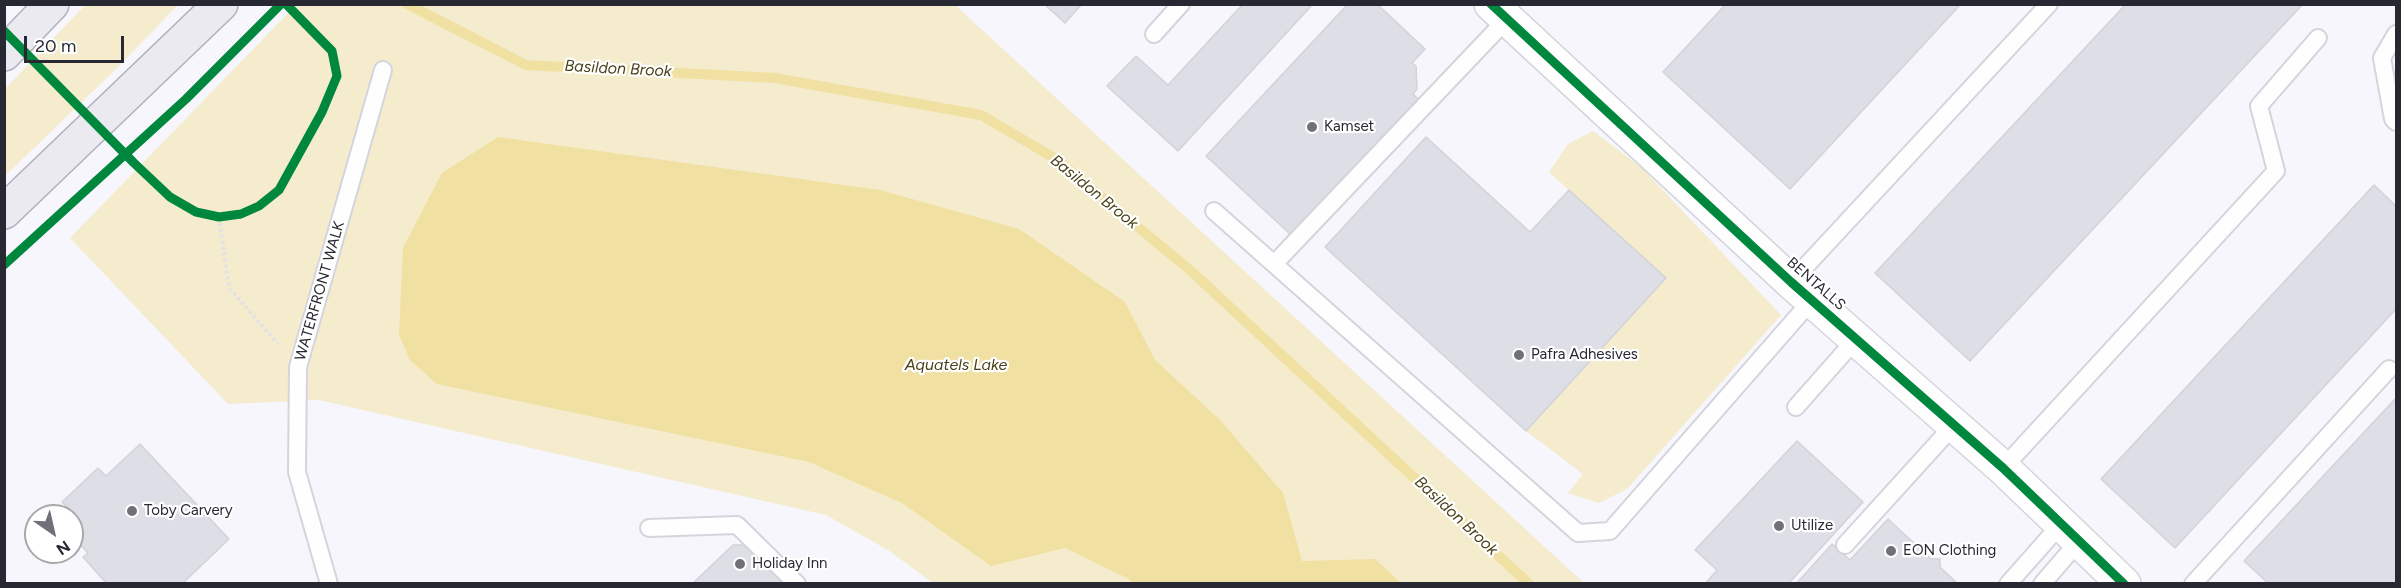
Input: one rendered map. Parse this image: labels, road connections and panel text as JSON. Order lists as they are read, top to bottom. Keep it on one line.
{"streets":{"street":["BENTALLS"],"lane":["WATERFRONT WALK"]},"water":["Basildon Brook","Aquatels Lake"],"places":["Kamset","Pafra Adhesives","Toby Carvery","Utilize","EON Clothing","Holiday Inn"],"scale_bar":"20 m","north":"bottom right"}
